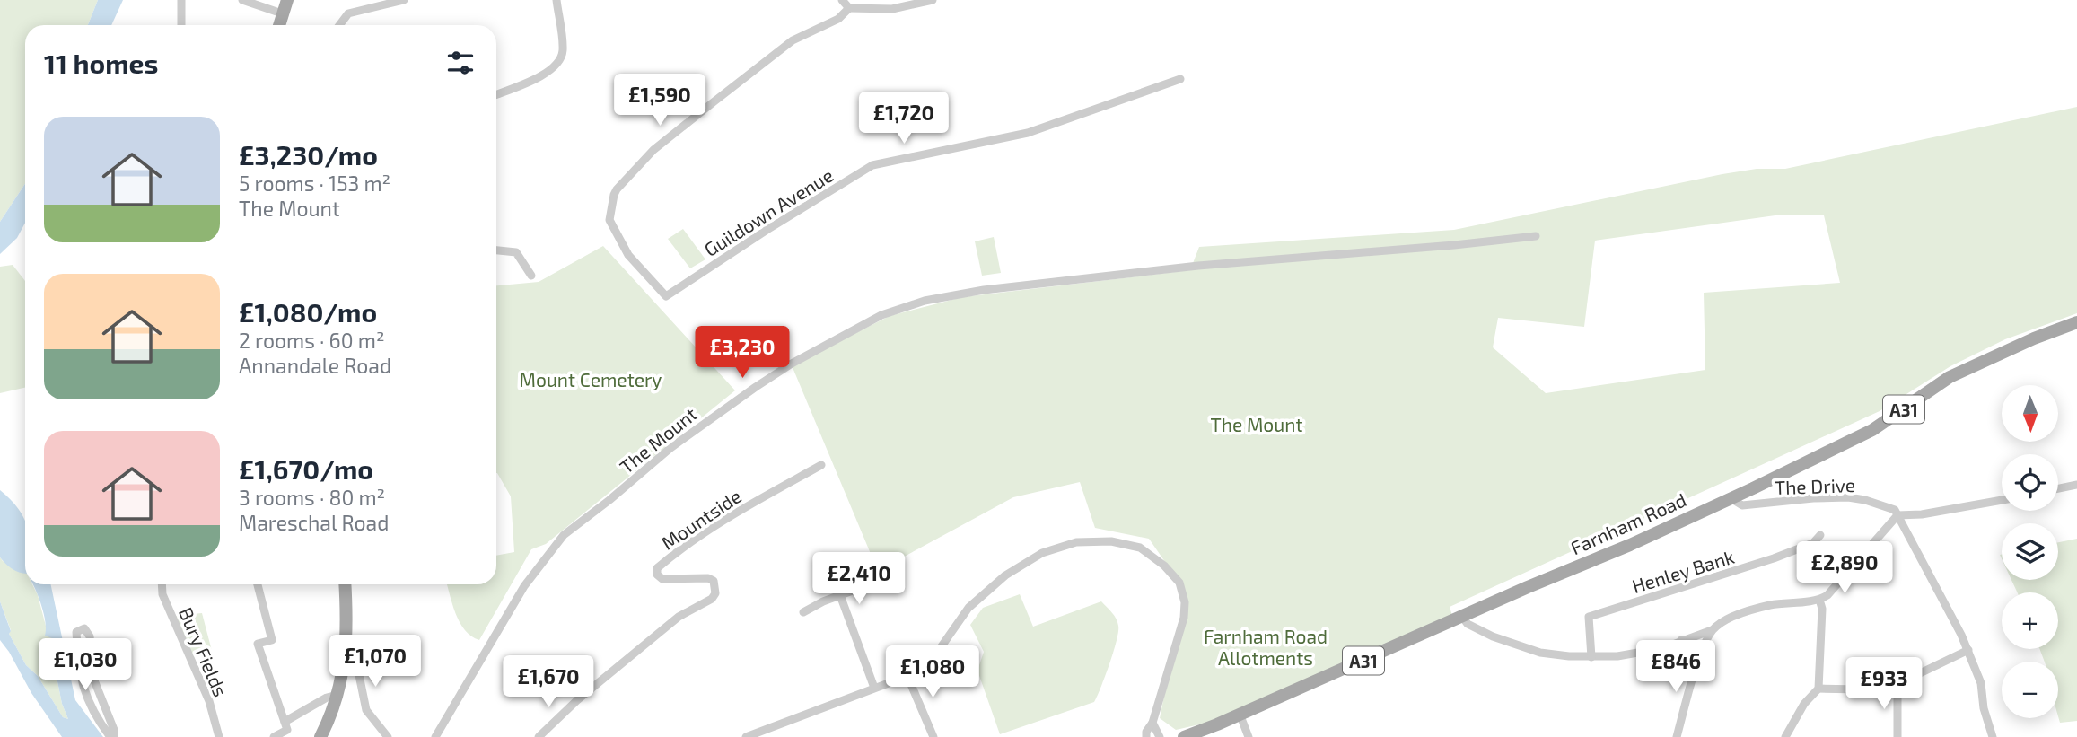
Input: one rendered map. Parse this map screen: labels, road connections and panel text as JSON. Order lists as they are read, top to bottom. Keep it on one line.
{"streets":{"main road":["A31","Farnham Road"],"street":["Guildown Avenue","The Mount","The Drive","Mountside","Henley Bank","Bury Fields"]},"crossings":[["The Drive","Farnham Road"]],"parks":["Mount Cemetery","The Mount","Farnham Road Allotments"],"north":"bottom","page":{"heading":"11 homes","price":["£1,590","£1,720","£3,230","£2,890","£2,410","£1,070","£1,030","£846","£1,080","£1,670","£933"],"list":[{"name":"£3,230/mo","note":"5 rooms · 153 m² · The Mount"},{"name":"£1,080/mo","note":"2 rooms · 60 m² · Annandale Road"},{"name":"£1,670/mo","note":"3 rooms · 80 m² · Mareschal Road"}],"map_buttons":["+","−"]}}
